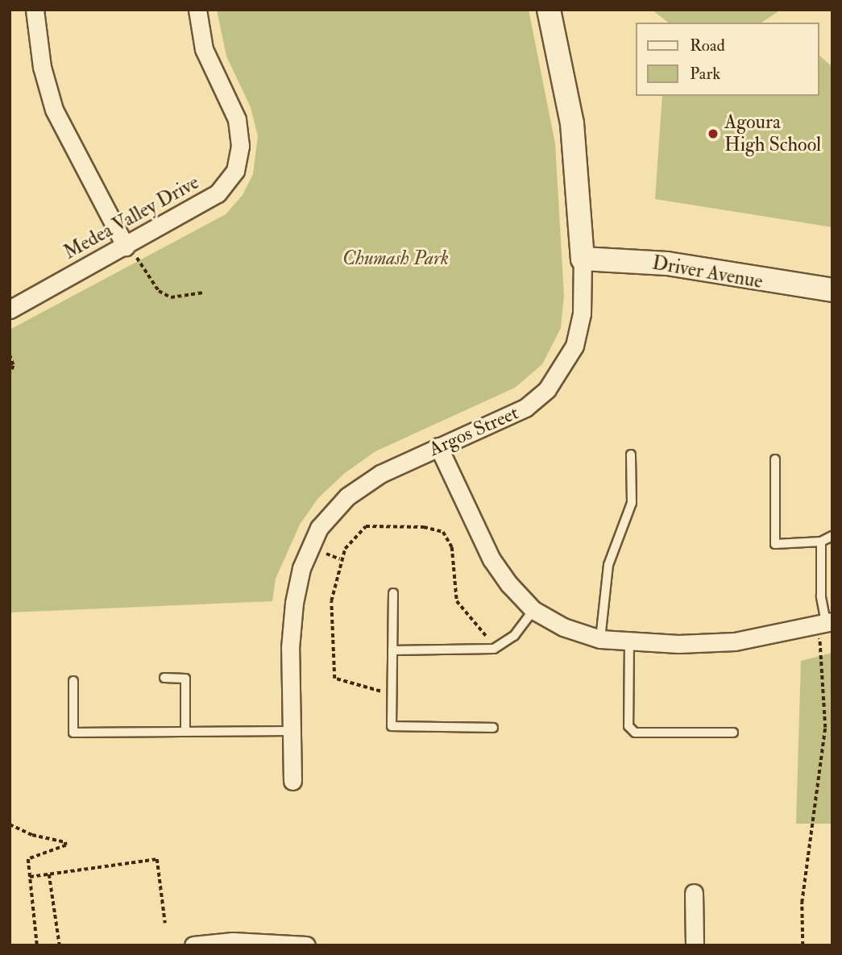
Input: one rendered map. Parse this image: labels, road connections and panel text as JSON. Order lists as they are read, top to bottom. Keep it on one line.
{"streets":{"street":["Medea Valley Drive","Driver Avenue","Argos Street"]},"crossings":[["Driver Avenue","Argos Street"]],"parks":["Chumash Park"],"places":["Agoura High School"],"legend":["Road","Park"]}
